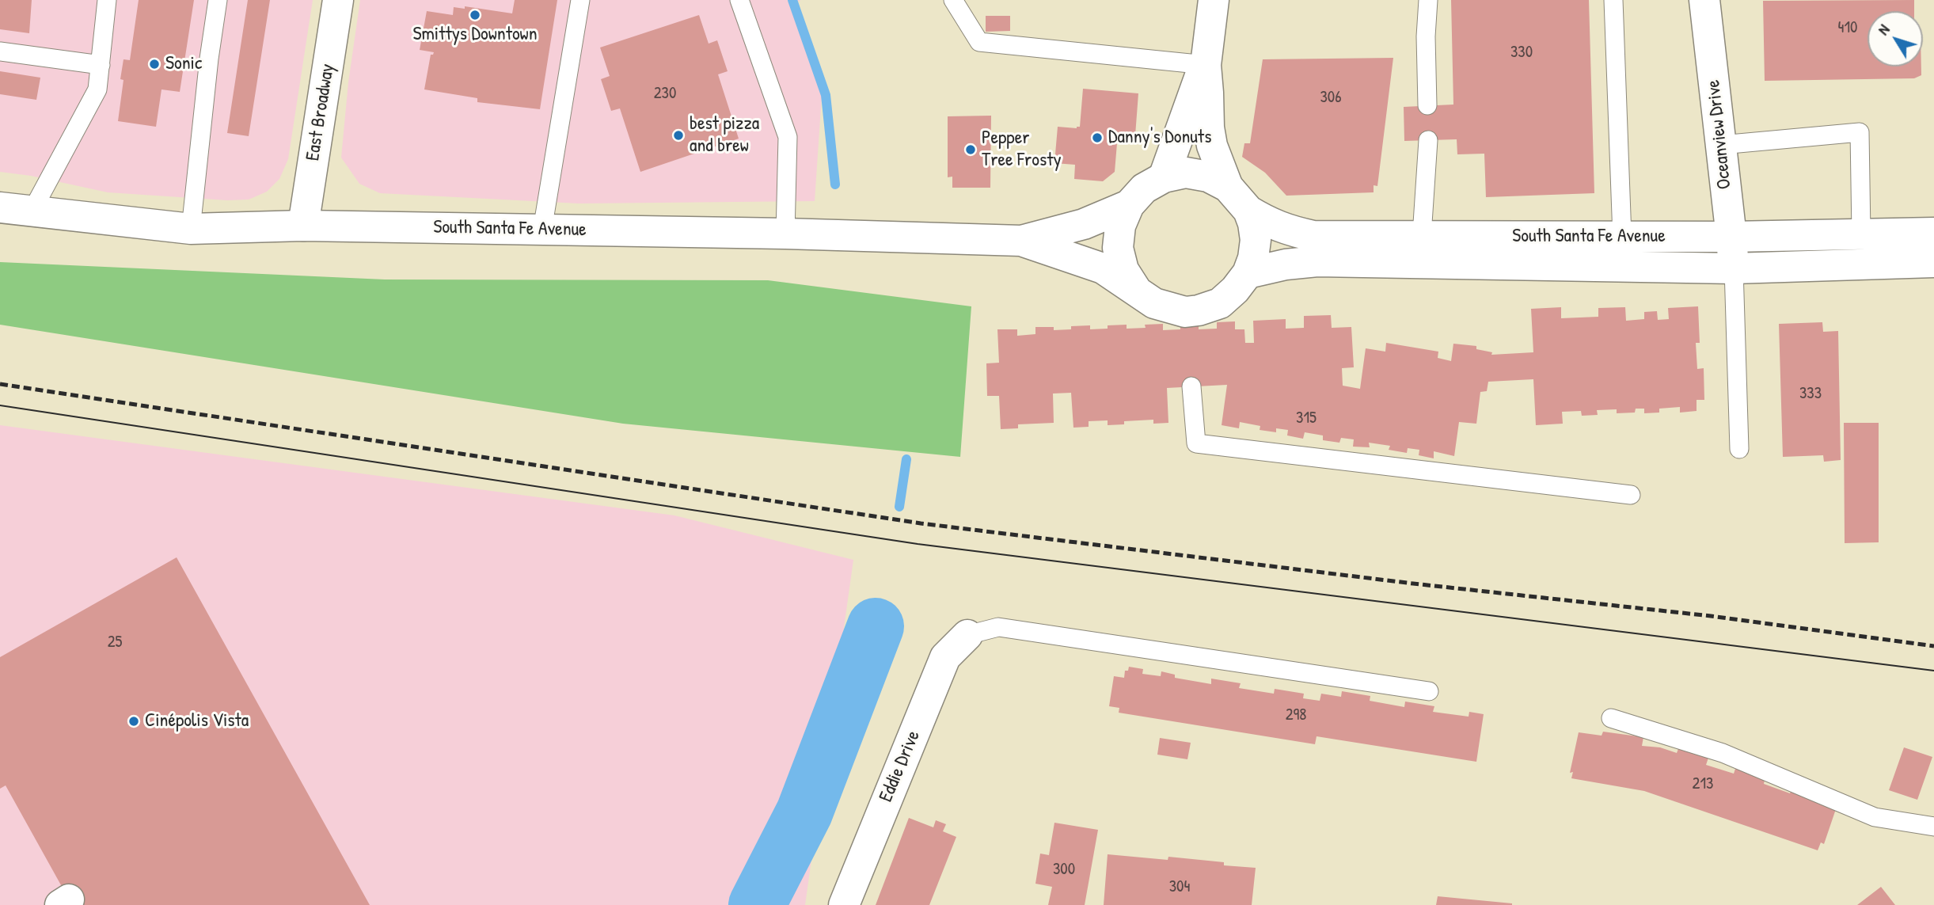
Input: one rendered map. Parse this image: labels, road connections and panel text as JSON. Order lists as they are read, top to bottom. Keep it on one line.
{"streets":{"main road":["East Broadway","Oceanview Drive","South Santa Fe Avenue","Eddie Drive"]},"crossings":[["East Broadway","South Santa Fe Avenue"],["Oceanview Drive","South Santa Fe Avenue"]],"places":["Smittys Downtown","Sonic","best pizza and brew","Danny's Donuts","Pepper Tree Frosty","Cinépolis Vista"],"house_numbers":["410","330","230","306","333","315","25","298","213","300","304"],"north":"top left"}
